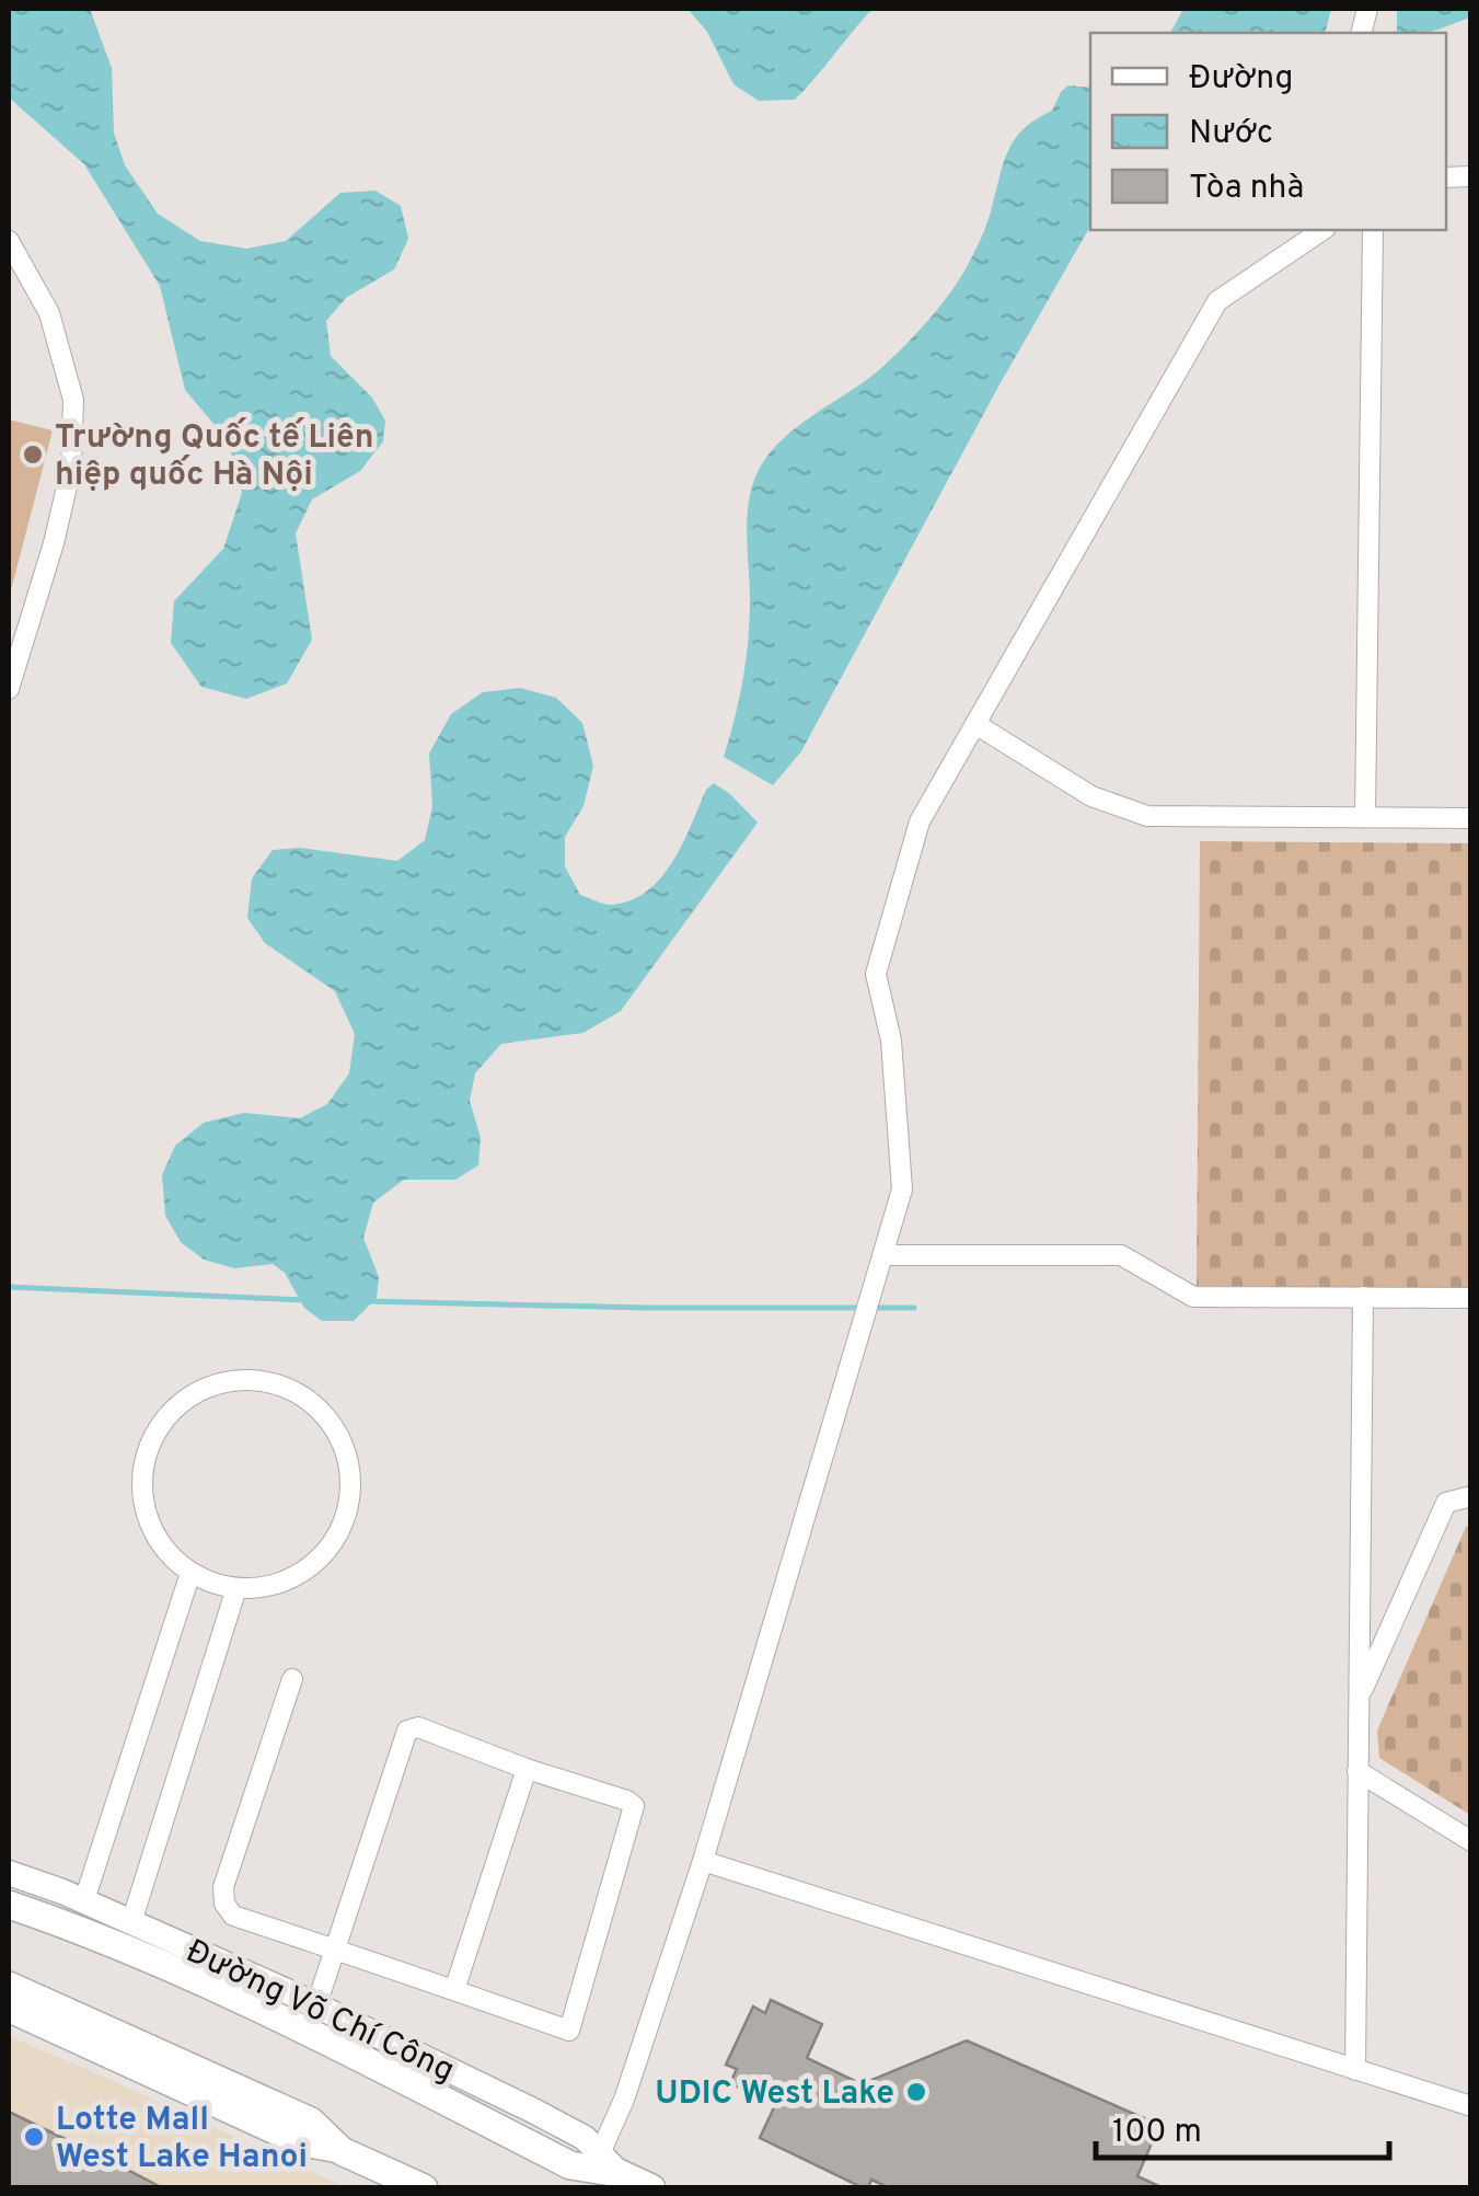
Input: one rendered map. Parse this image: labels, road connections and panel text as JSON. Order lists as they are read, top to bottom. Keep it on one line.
{"streets":{"highway":["Đường Võ Chí Công"]},"places":["Trường Quốc tế Liên hiệp quốc Hà Nội","UDIC West Lake","Lotte Mall West Lake Hanoi"],"legend":["Đường","Nước","Tòa nhà"],"scale_bar":"100 m"}
